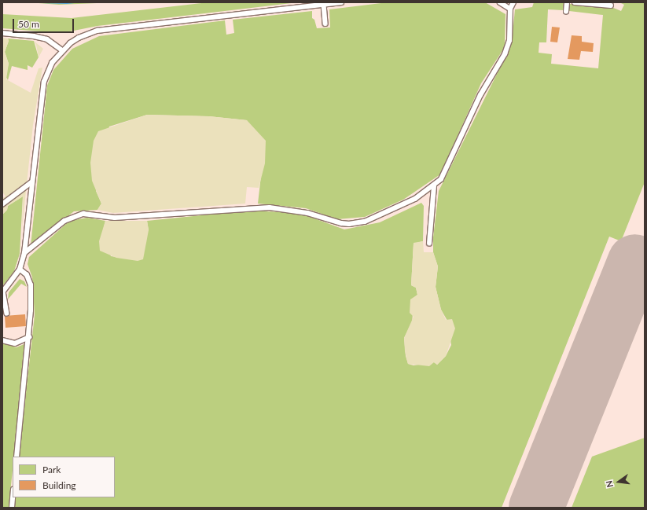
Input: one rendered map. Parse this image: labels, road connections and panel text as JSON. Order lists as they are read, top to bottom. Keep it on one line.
{"legend":["Park","Building"],"scale_bar":"50 m","north":"left"}
